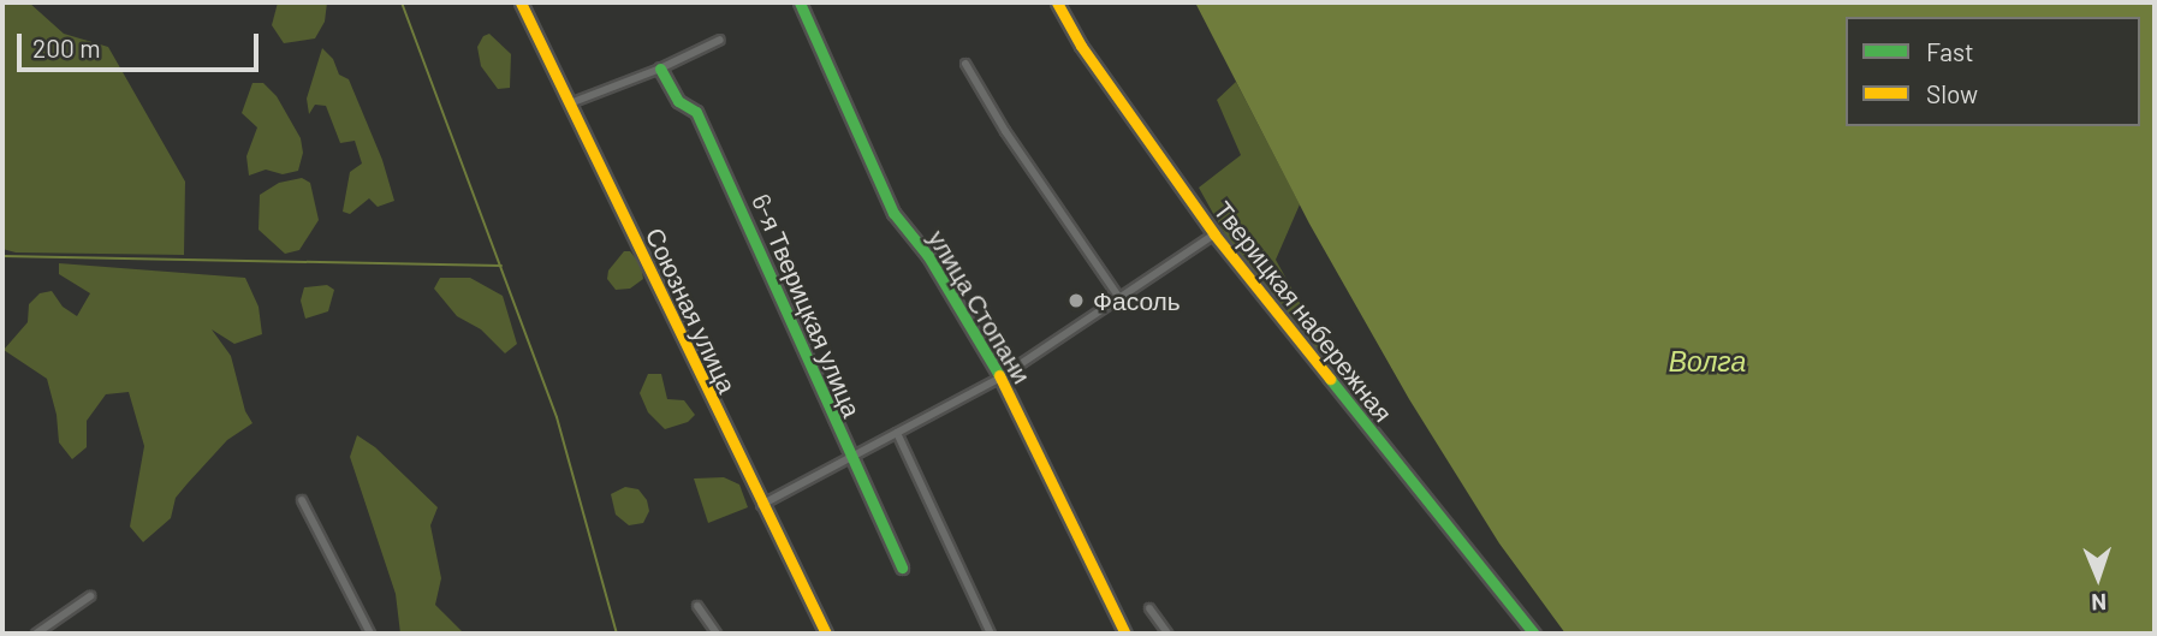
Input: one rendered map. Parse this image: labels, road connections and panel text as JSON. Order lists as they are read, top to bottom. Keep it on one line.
{"streets":{"street":["6-я Тверицкая улица","улица Стопани","Союзная улица","Тверицкая набережная"]},"water":["Волга"],"places":["Фасоль"],"legend":["Fast","Slow"],"scale_bar":"200 m","north":"bottom"}
